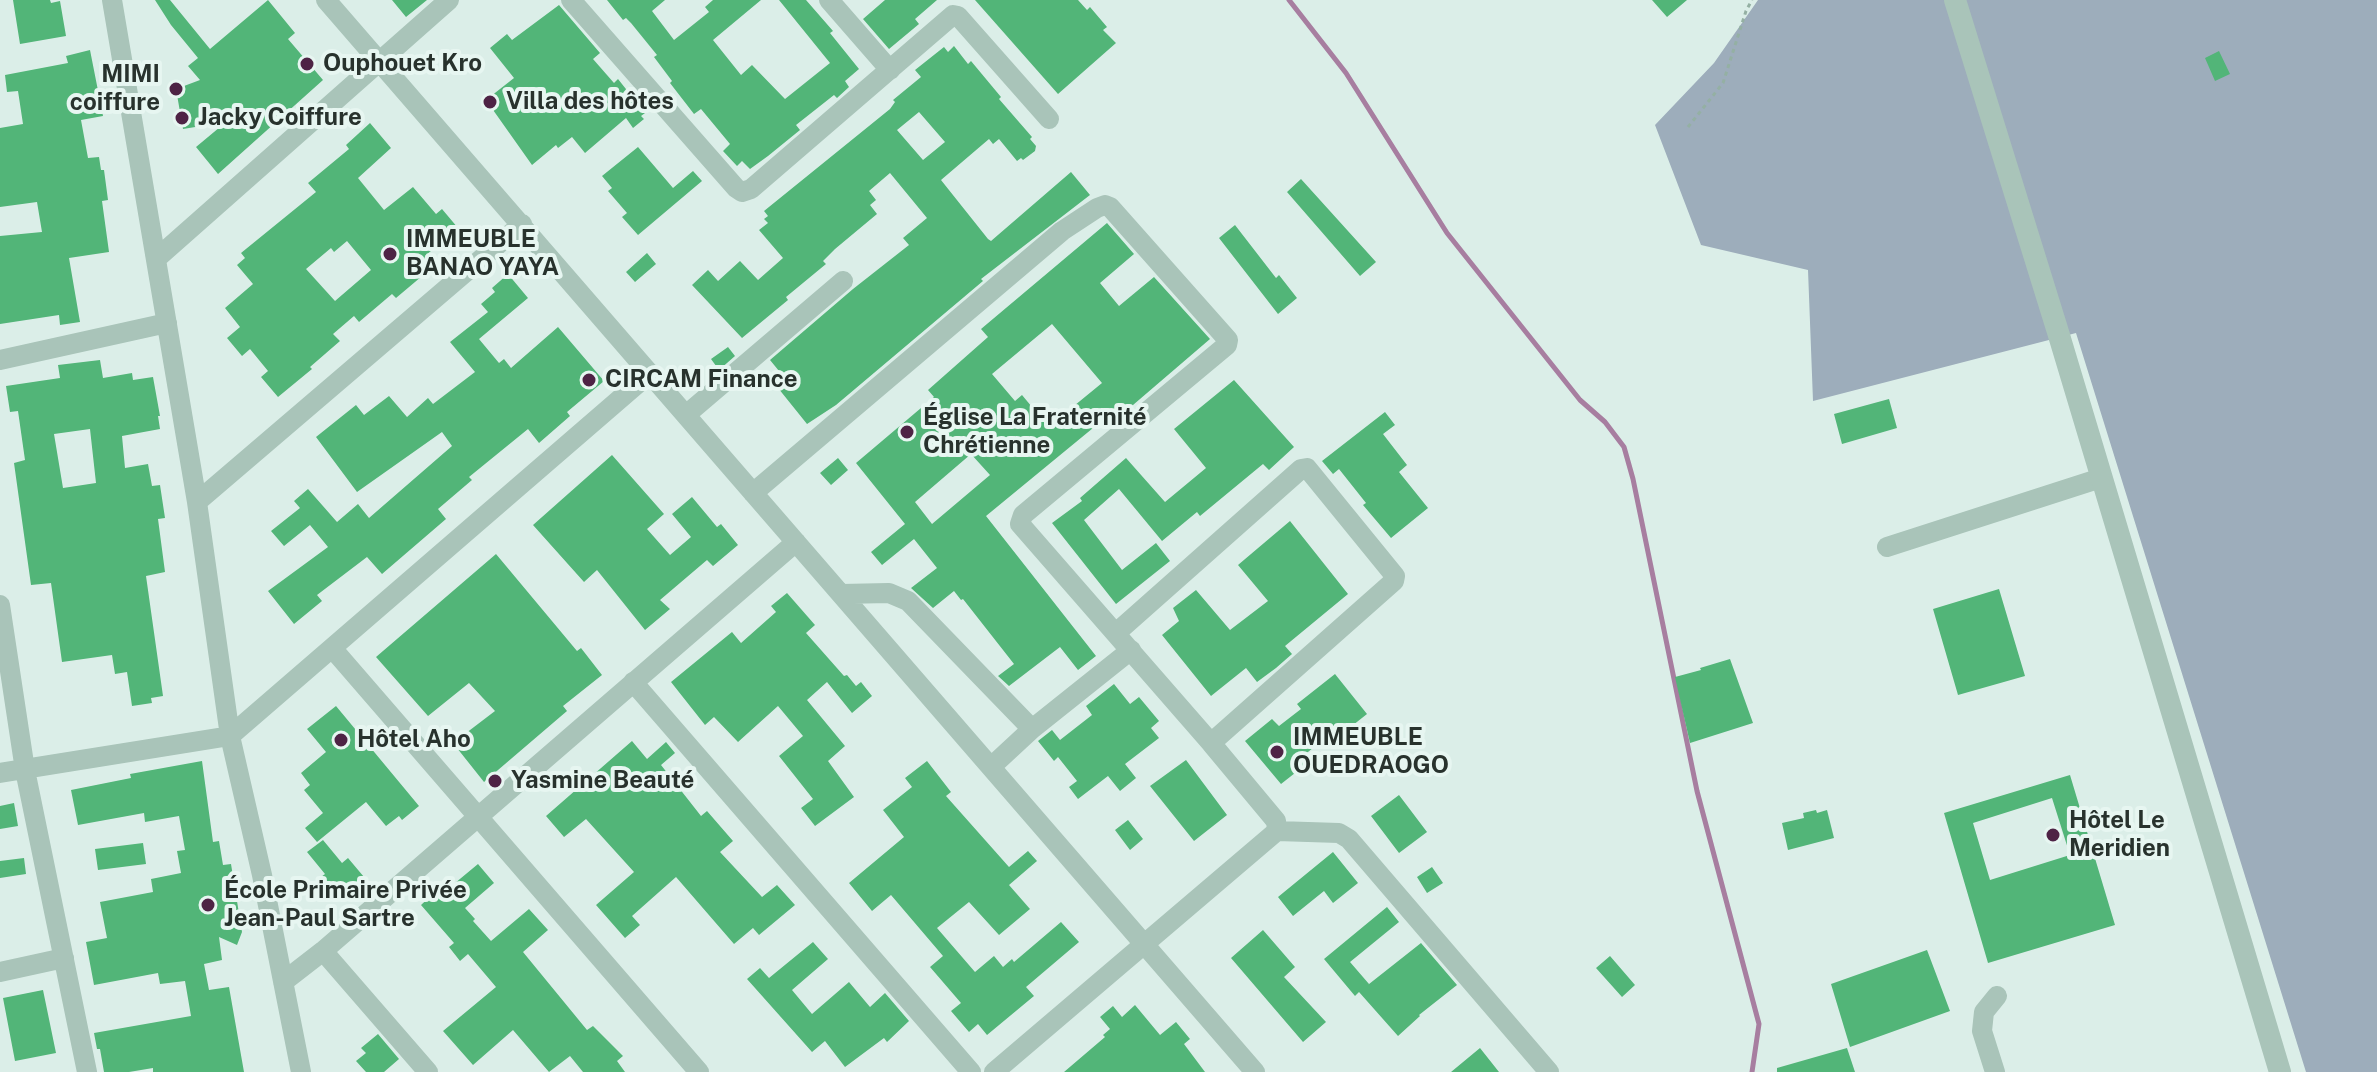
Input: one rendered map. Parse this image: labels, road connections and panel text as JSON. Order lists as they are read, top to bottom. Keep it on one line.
{"places":["Ouphouet Kro","MIMI coiffure","Villa des hôtes","Jacky Coiffure","IMMEUBLE BANAO YAYA","CIRCAM Finance","Église La Fraternité Chrétienne","Hôtel Aho","IMMEUBLE OUEDRAOGO","Yasmine Beauté","Hôtel Le Meridien","École Primaire Privée Jean-Paul Sartre"]}
